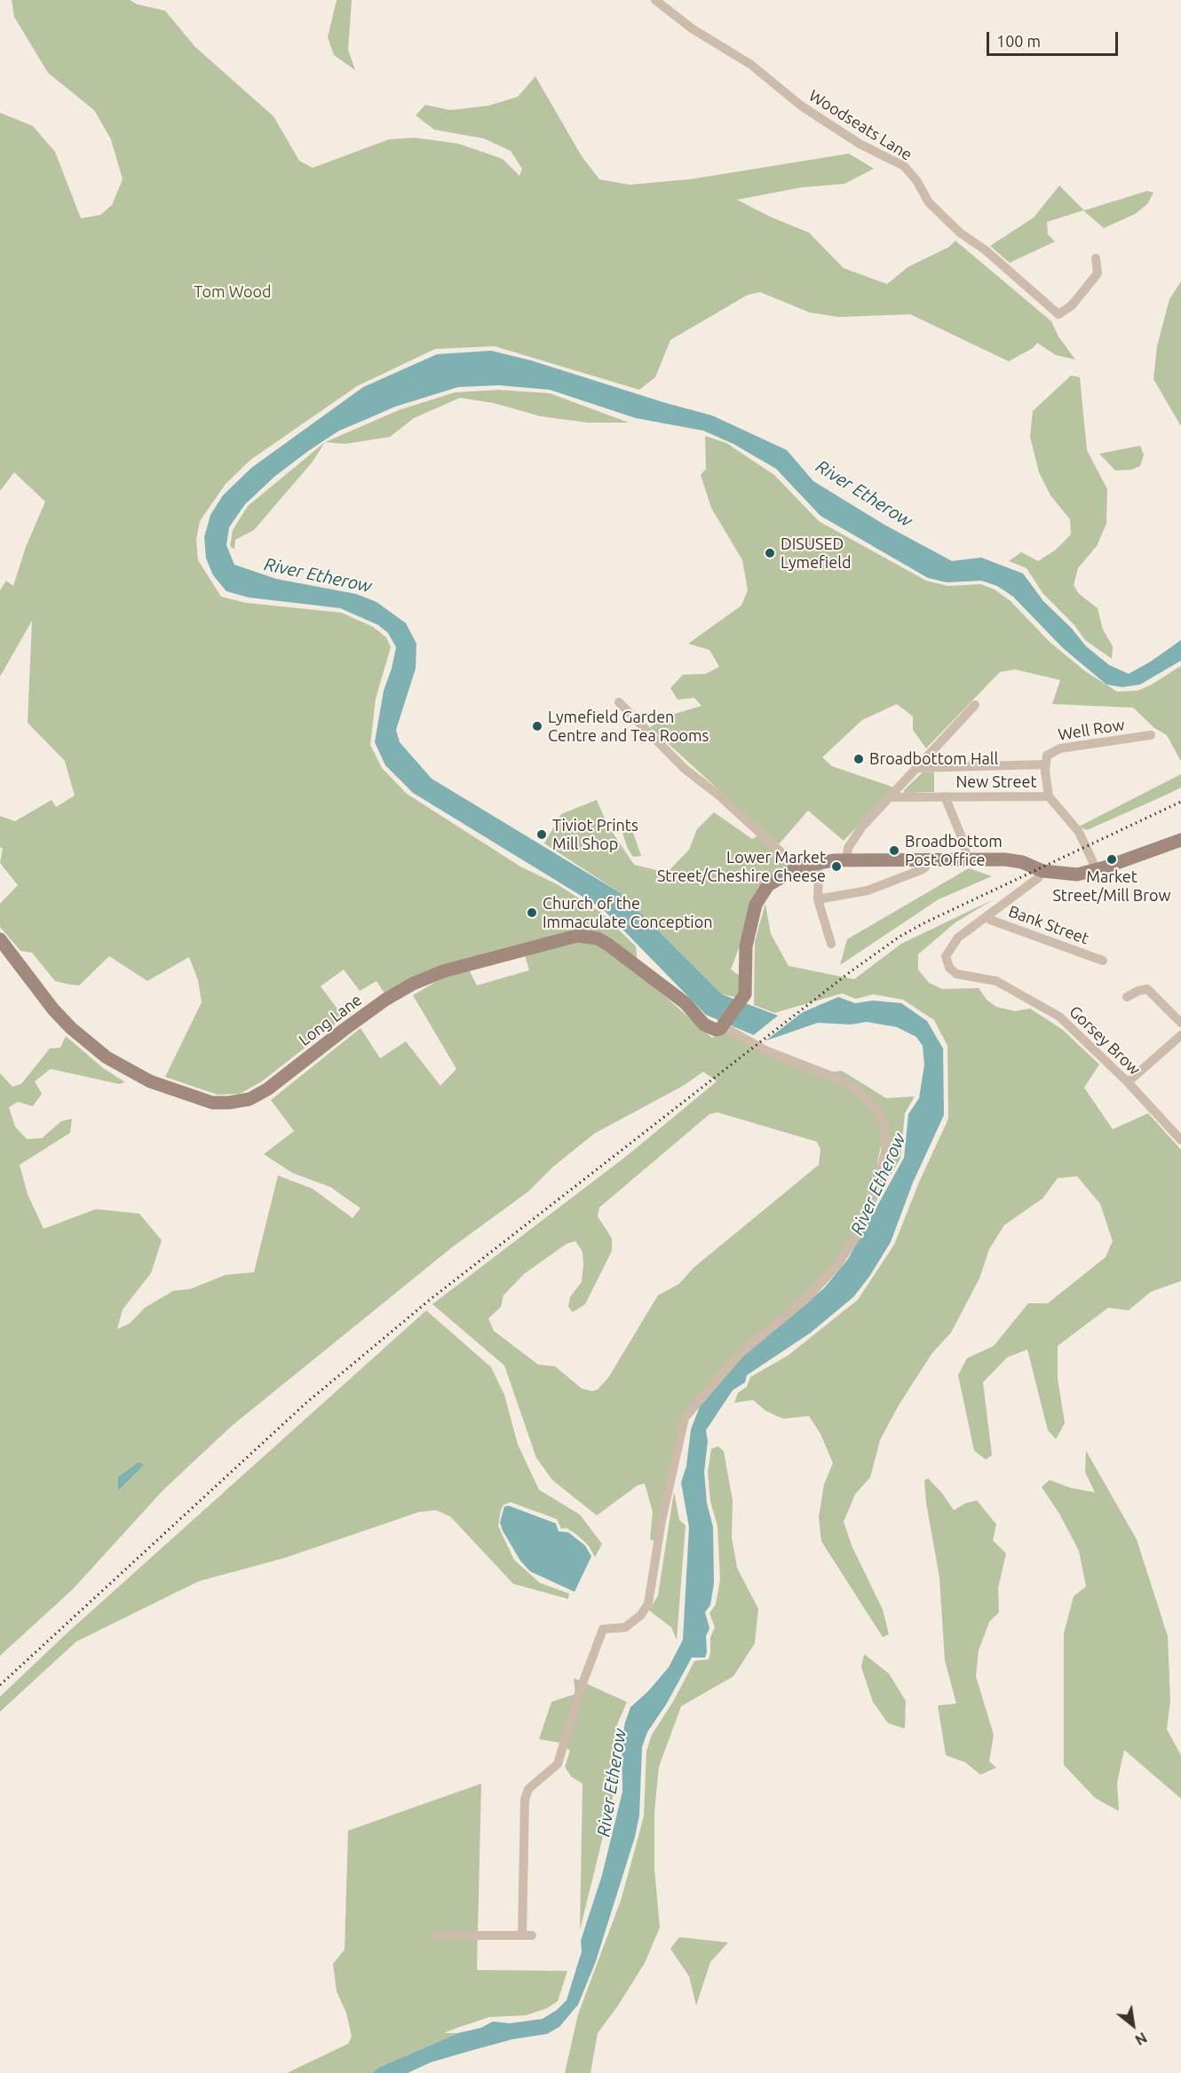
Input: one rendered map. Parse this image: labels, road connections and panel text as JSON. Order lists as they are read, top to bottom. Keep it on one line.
{"streets":{"street":["Woodseats Lane","Well Row","New Street","Bank Street","Long Lane","Gorsey Brow"]},"crossings":[["Bank Street","Gorsey Brow"]],"water":["River Etherow"],"parks":["Tom Wood"],"places":["DISUSED Lymefield","Lymefield Garden Centre and Tea Rooms","Broadbottom Hall","Tiviot Prints Mill Shop","Broadbottom Post Office","Market Street/Mill Brow","Lower Market Street/Cheshire Cheese","Church of the Immaculate Conception"],"scale_bar":"100 m","north":"bottom right"}
